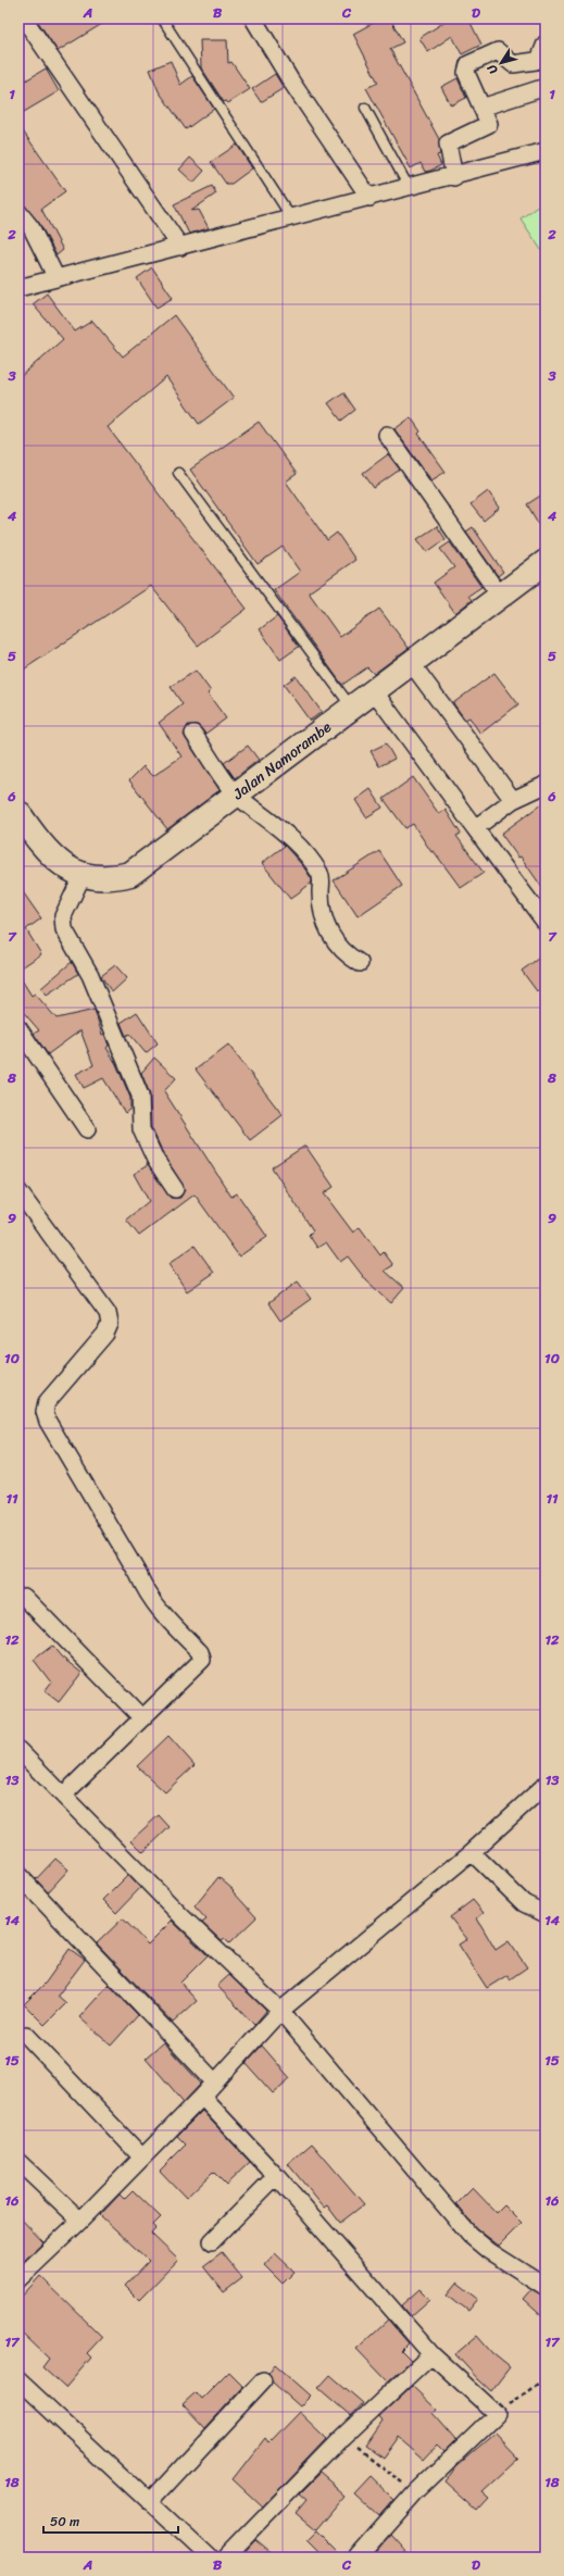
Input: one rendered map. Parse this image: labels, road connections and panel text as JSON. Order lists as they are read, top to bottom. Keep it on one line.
{"streets":{"main road":["Jalan Namorambe"]},"scale_bar":"50 m","north":"bottom left","grid":{"columns":["A","B","C","D"],"rows":["1","2","3","4","5","6","7","8","9","10","11","12","13","14","15","16","17","18"]}}
